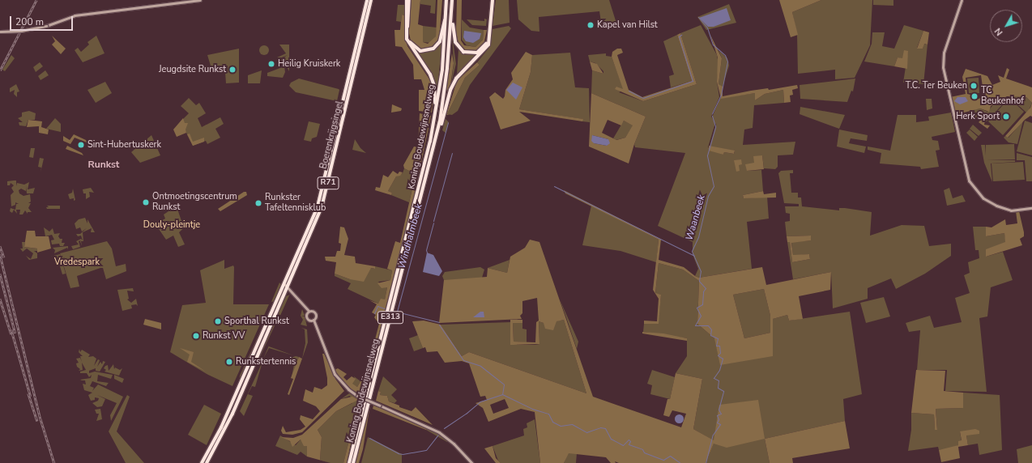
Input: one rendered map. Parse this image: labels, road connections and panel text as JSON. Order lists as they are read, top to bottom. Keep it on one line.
{"streets":{"highway":["Boerenkrijgsingel","Koning Boudewijnsnelweg","R71","E313"]},"crossings":[["Boerenkrijgsingel","R71"]],"districts":["Runkst"],"water":["Waanbeek","Windhalmbeek"],"parks":["Douly-pleintje","Vredespark"],"places":["Kapel van Hilst","Heilig Kruiskerk","Jeugdsite Runkst","T.C. Ter Beuken","TC Beukenhof","Herk Sport","Sint-Hubertuskerk","Ontmoetingscentrum Runkst","Runkster Tafeltennisklub","Sporthal Runkst","Runkst VV","Runkstertennis"],"scale_bar":"200 m","north":"bottom left"}
